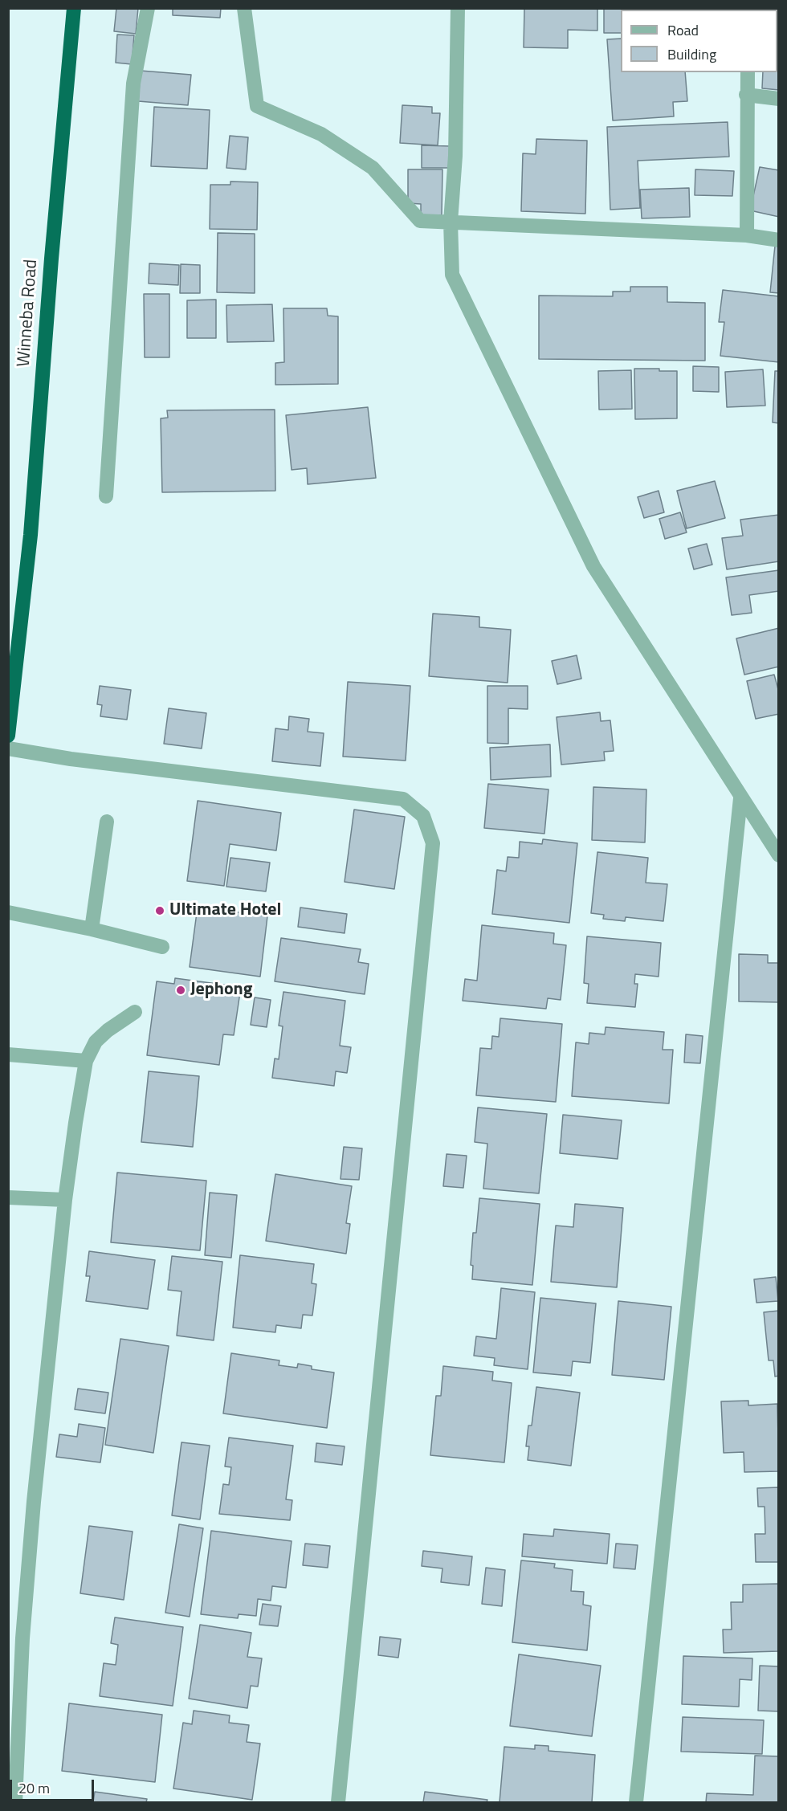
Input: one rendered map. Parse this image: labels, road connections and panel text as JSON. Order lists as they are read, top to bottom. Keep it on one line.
{"streets":{"highway":["Winneba Road"]},"places":["Ultimate Hotel","Jephong"],"legend":["Road","Building"],"scale_bar":"20 m"}
